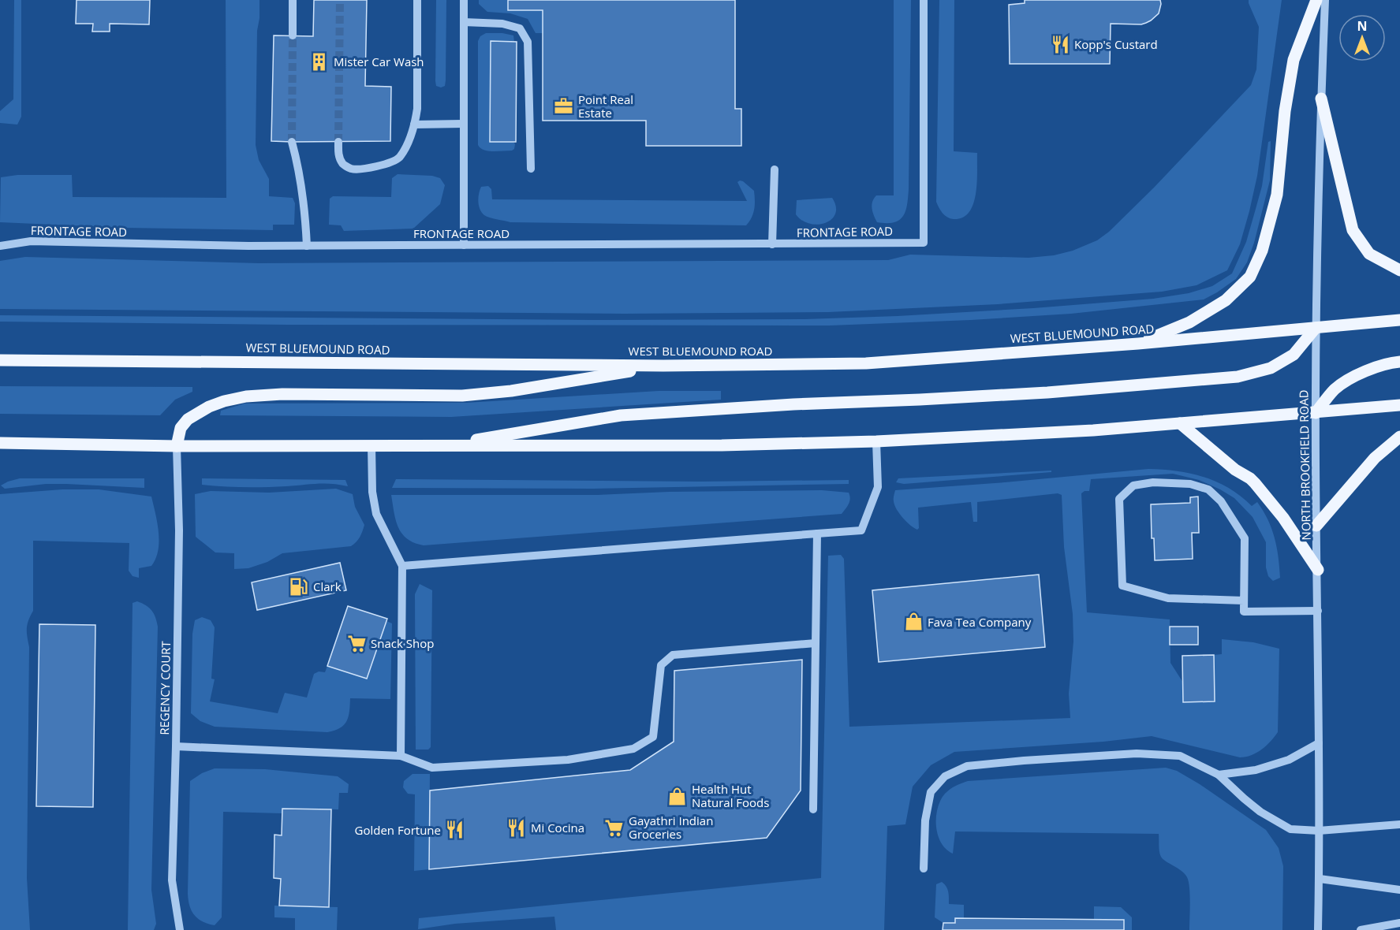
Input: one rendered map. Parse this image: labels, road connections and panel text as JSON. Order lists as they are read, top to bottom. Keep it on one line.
{"streets":{"main road":["WEST BLUEMOUND ROAD"],"street":["FRONTAGE ROAD","NORTH BROOKFIELD ROAD","REGENCY COURT"]},"crossings":[["WEST BLUEMOUND ROAD","NORTH BROOKFIELD ROAD"]],"places":{"restaurant":["Kopp's Custard","Mi Cocina","Golden Fortune"],"building":["Mister Car Wash"],"office":["Point Real Estate"],"fuel station":["Clark"],"shop":["Fava Tea Company","Health Hut Natural Foods"],"supermarket":["Snack Shop","Gayathri Indian Groceries"]},"north":"top"}
